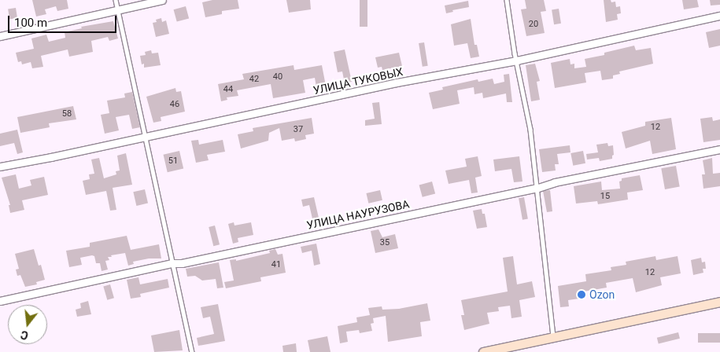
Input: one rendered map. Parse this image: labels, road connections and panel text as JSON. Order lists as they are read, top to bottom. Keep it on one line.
{"streets":{"street":["УЛИЦА ТУКОВЫХ","УЛИЦА НАУРУЗОВА"]},"places":["Ozon"],"house_numbers":["20","40","42","44","46","58","12","37","51","15","35","41","12"],"scale_bar":"100 m","north":"bottom"}
